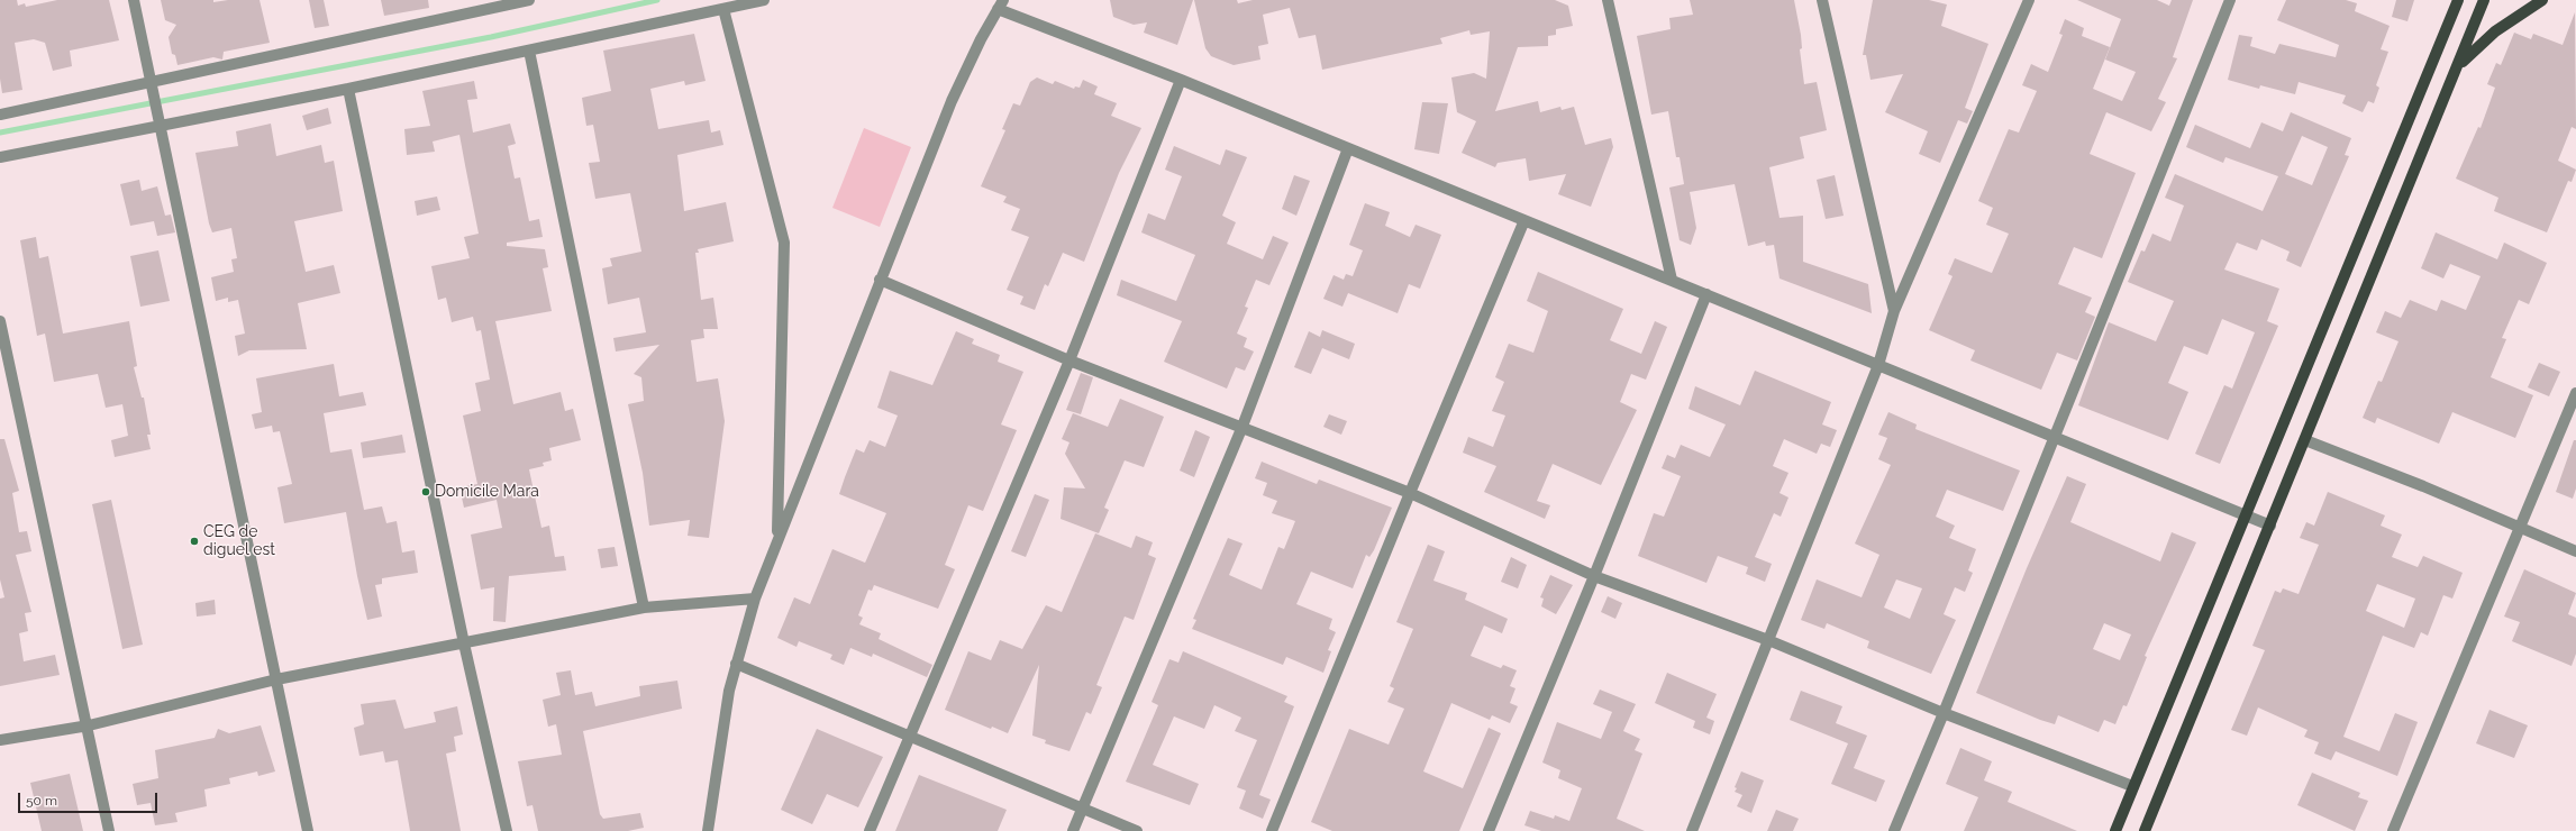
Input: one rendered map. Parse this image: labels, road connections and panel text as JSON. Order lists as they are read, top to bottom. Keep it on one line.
{"places":["Domicile Mara","CEG de diguel est"],"scale_bar":"50 m"}
